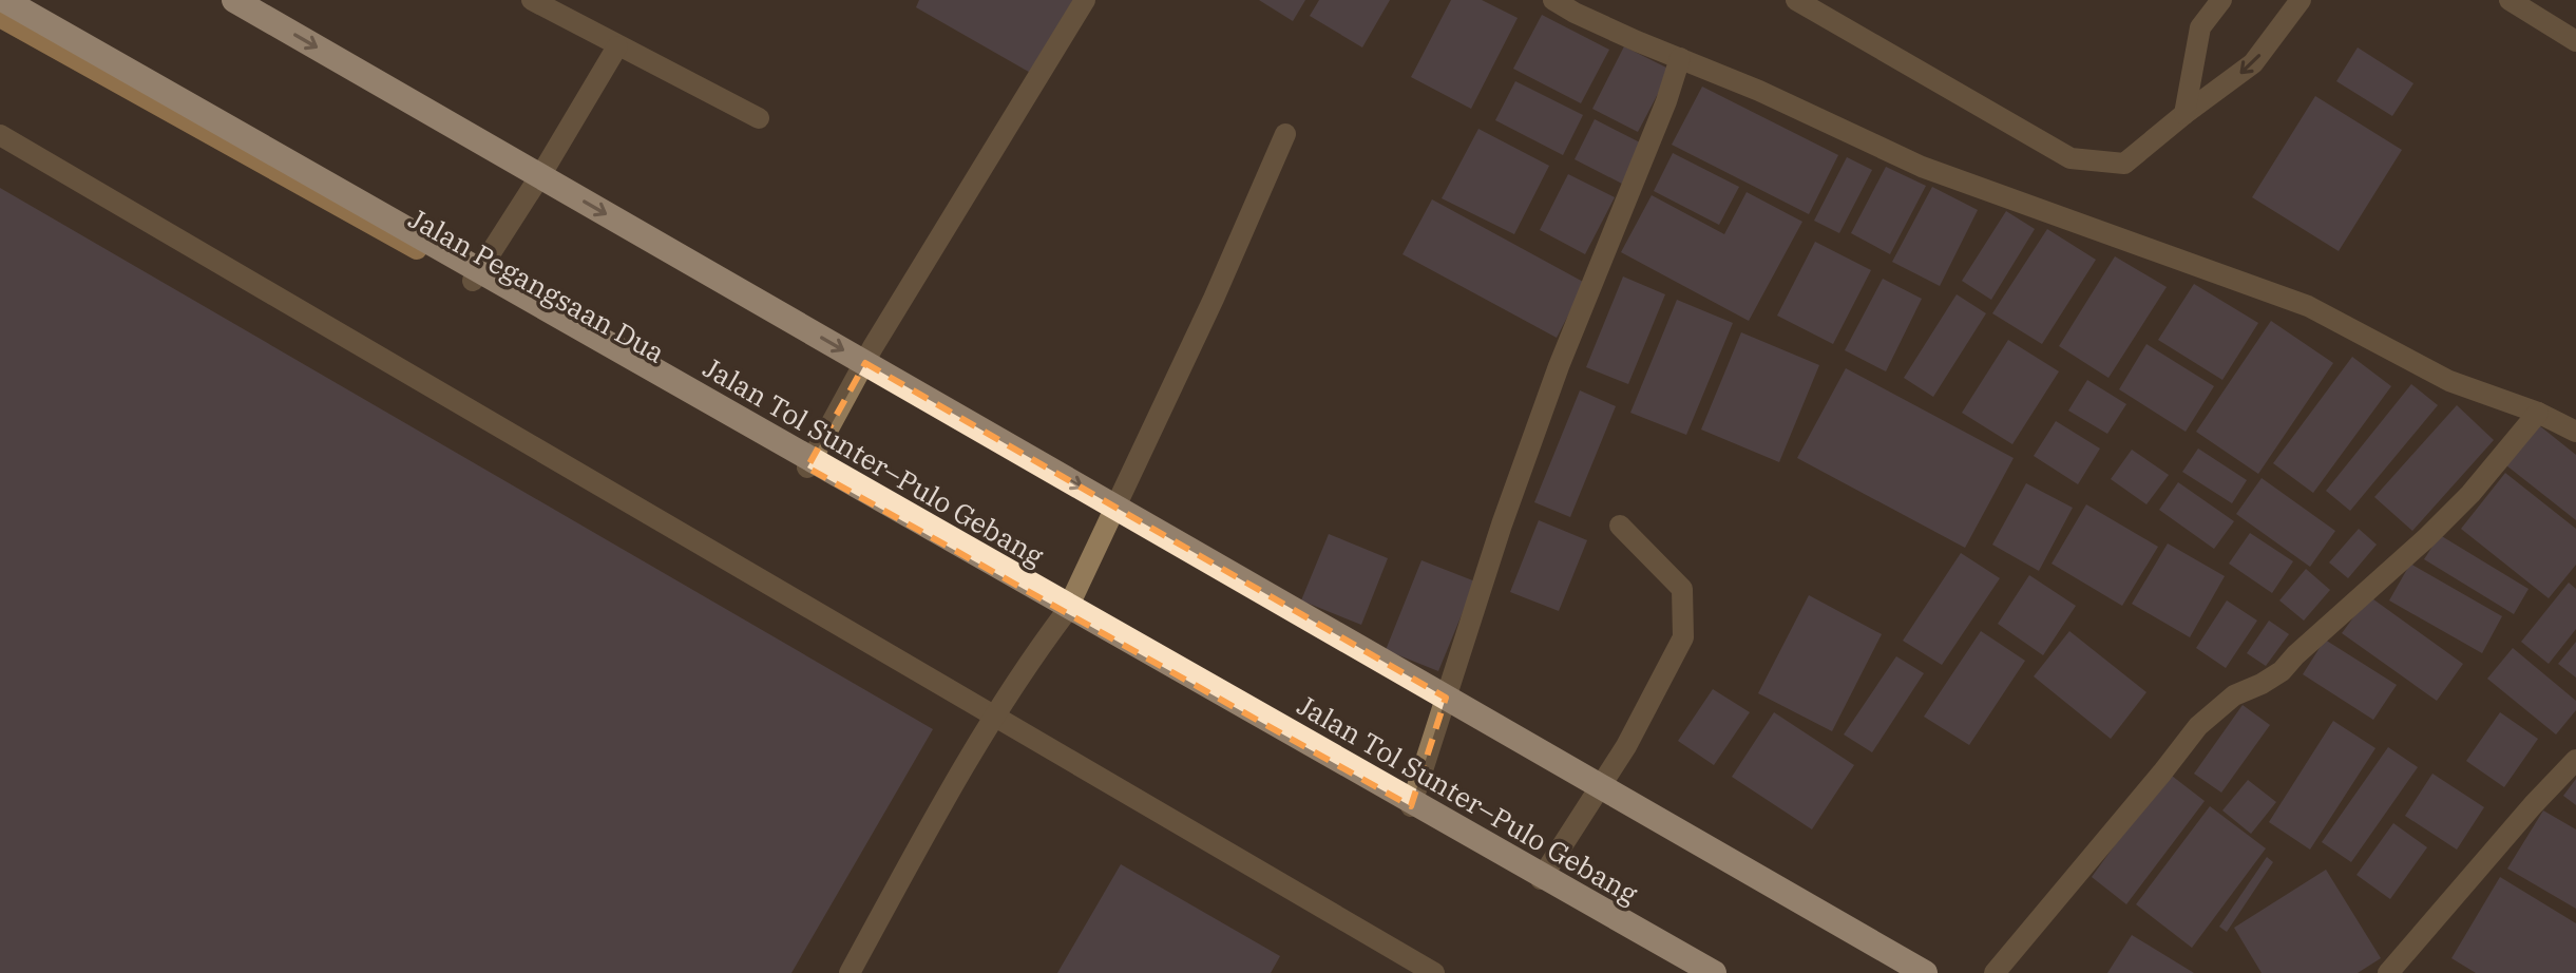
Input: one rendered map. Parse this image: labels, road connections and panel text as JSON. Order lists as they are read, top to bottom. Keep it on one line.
{"streets":{"highway":["Jalan Tol Sunter–Pulo Gebang"],"main road":["Jalan Pegangsaan Dua"]},"crossings":[["Jalan Pegangsaan Dua","Jalan Tol Sunter–Pulo Gebang"]]}
